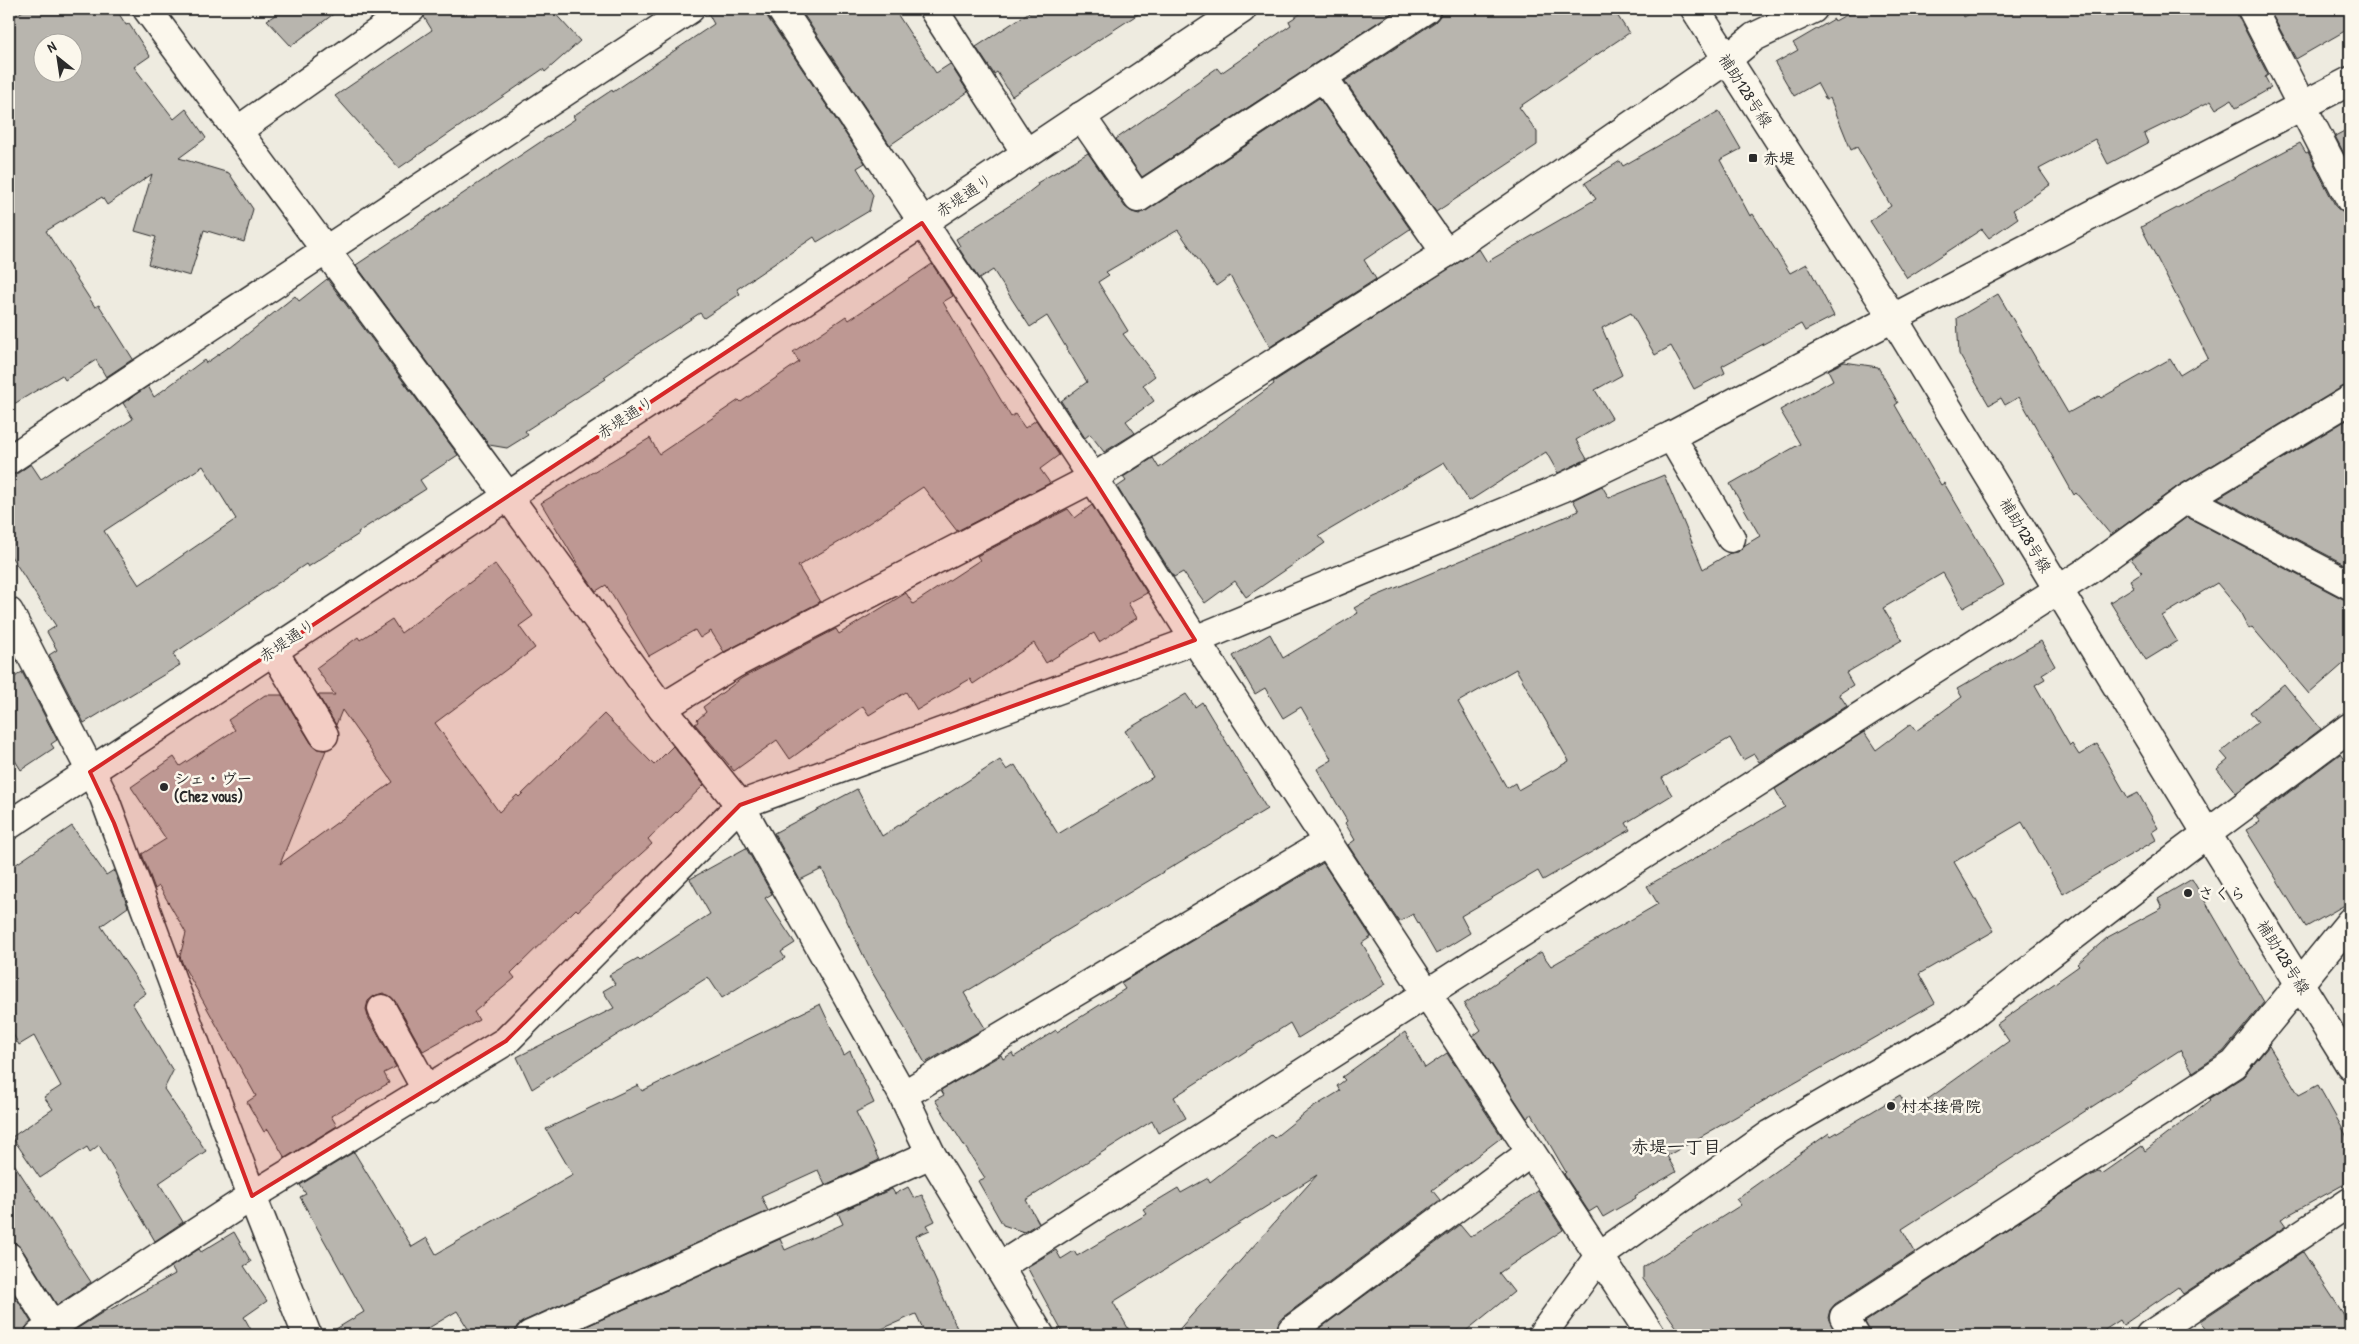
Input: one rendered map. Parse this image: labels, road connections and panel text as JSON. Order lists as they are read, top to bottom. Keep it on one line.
{"streets":{"street":["補助128号線","赤堤通り"]},"districts":["赤堤一丁目"],"places":{"transit":["赤堤"],"other":["シェ・ヴー (Chez vous)","さくら","村本接骨院"]},"north":"top left"}
